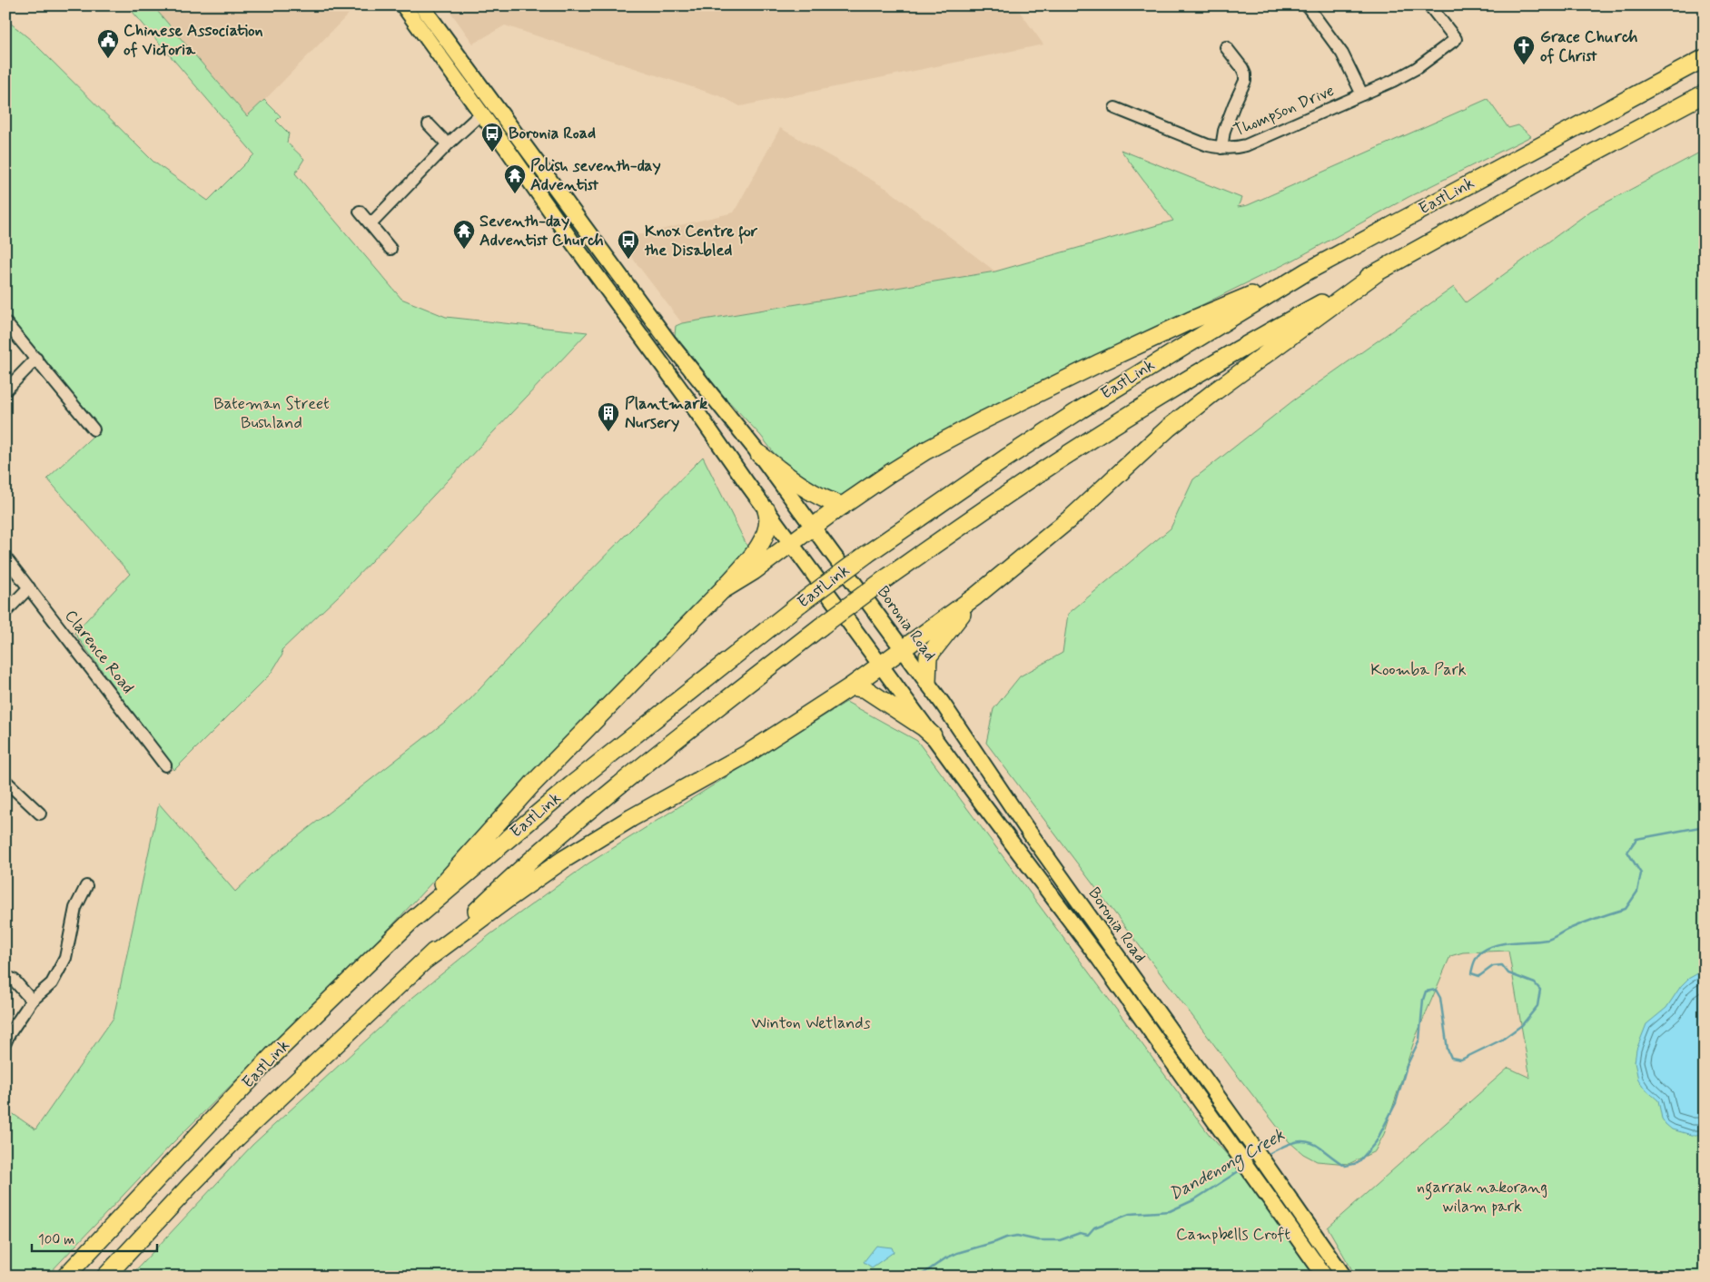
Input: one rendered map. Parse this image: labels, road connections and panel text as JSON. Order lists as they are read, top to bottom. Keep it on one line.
{"streets":{"highway":["EastLink"],"main road":["Boronia Road"],"street":["Thompson Drive","Clarence Road"]},"water":["Dandenong Creek"],"parks":["Bateman Street Bushland","Koomba Park","Winton Wetlands","ngarrak nakorang wilam park","Campbells Croft"],"places":{"public building":["Chinese Association of Victoria"],"church":["Grace Church of Christ"],"bus stop":["Boronia Road","Knox Centre for the Disabled"],"temple":["Polish seventh-day Adventist","Seventh-day Adventist Church"],"building":["Plantmark Nursery"]},"scale_bar":"100 m"}
